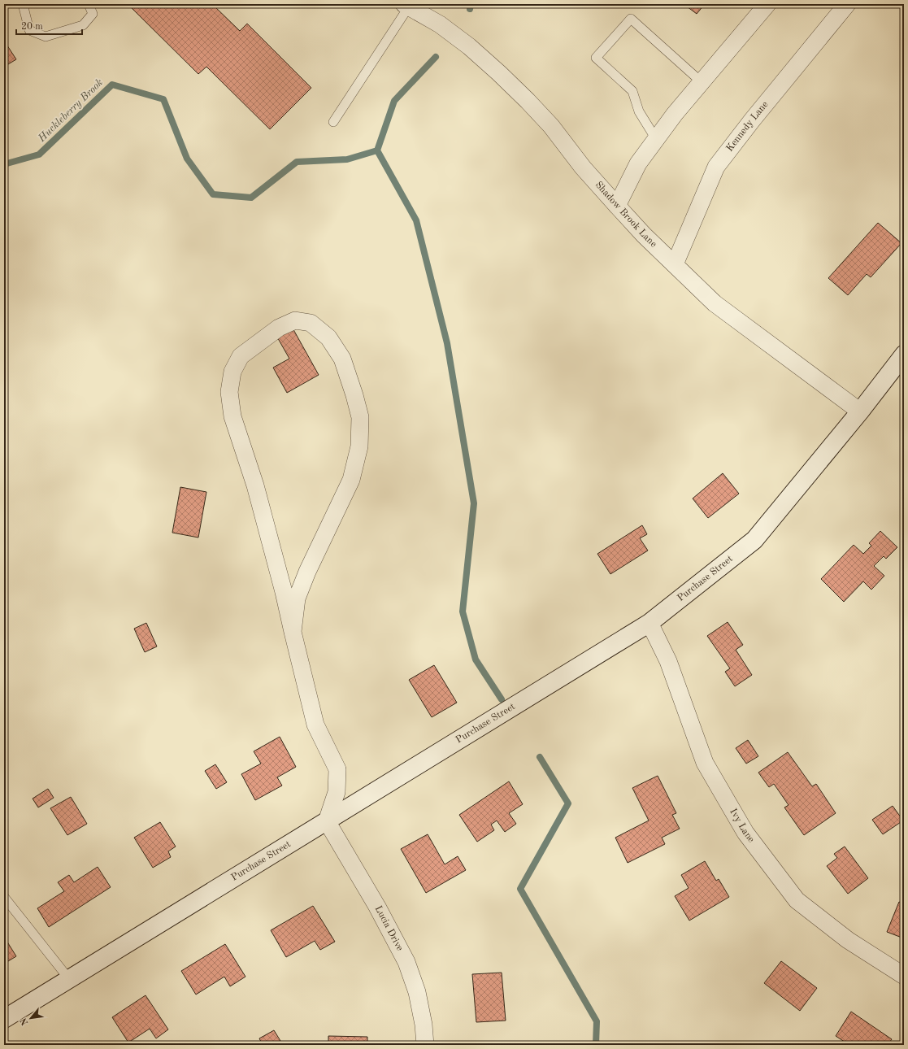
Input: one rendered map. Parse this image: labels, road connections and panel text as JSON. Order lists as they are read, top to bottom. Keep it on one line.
{"streets":{"main road":["Purchase Street"],"street":["Kennedy Lane","Shadow Brook Lane","Ivy Lane","Lucia Drive"]},"crossings":[["Kennedy Lane","Shadow Brook Lane"],["Shadow Brook Lane","Purchase Street"],["Purchase Street","Ivy Lane"],["Purchase Street","Lucia Drive"]],"water":["Huckleberry Brook"],"scale_bar":"20 m","north":"bottom left"}
